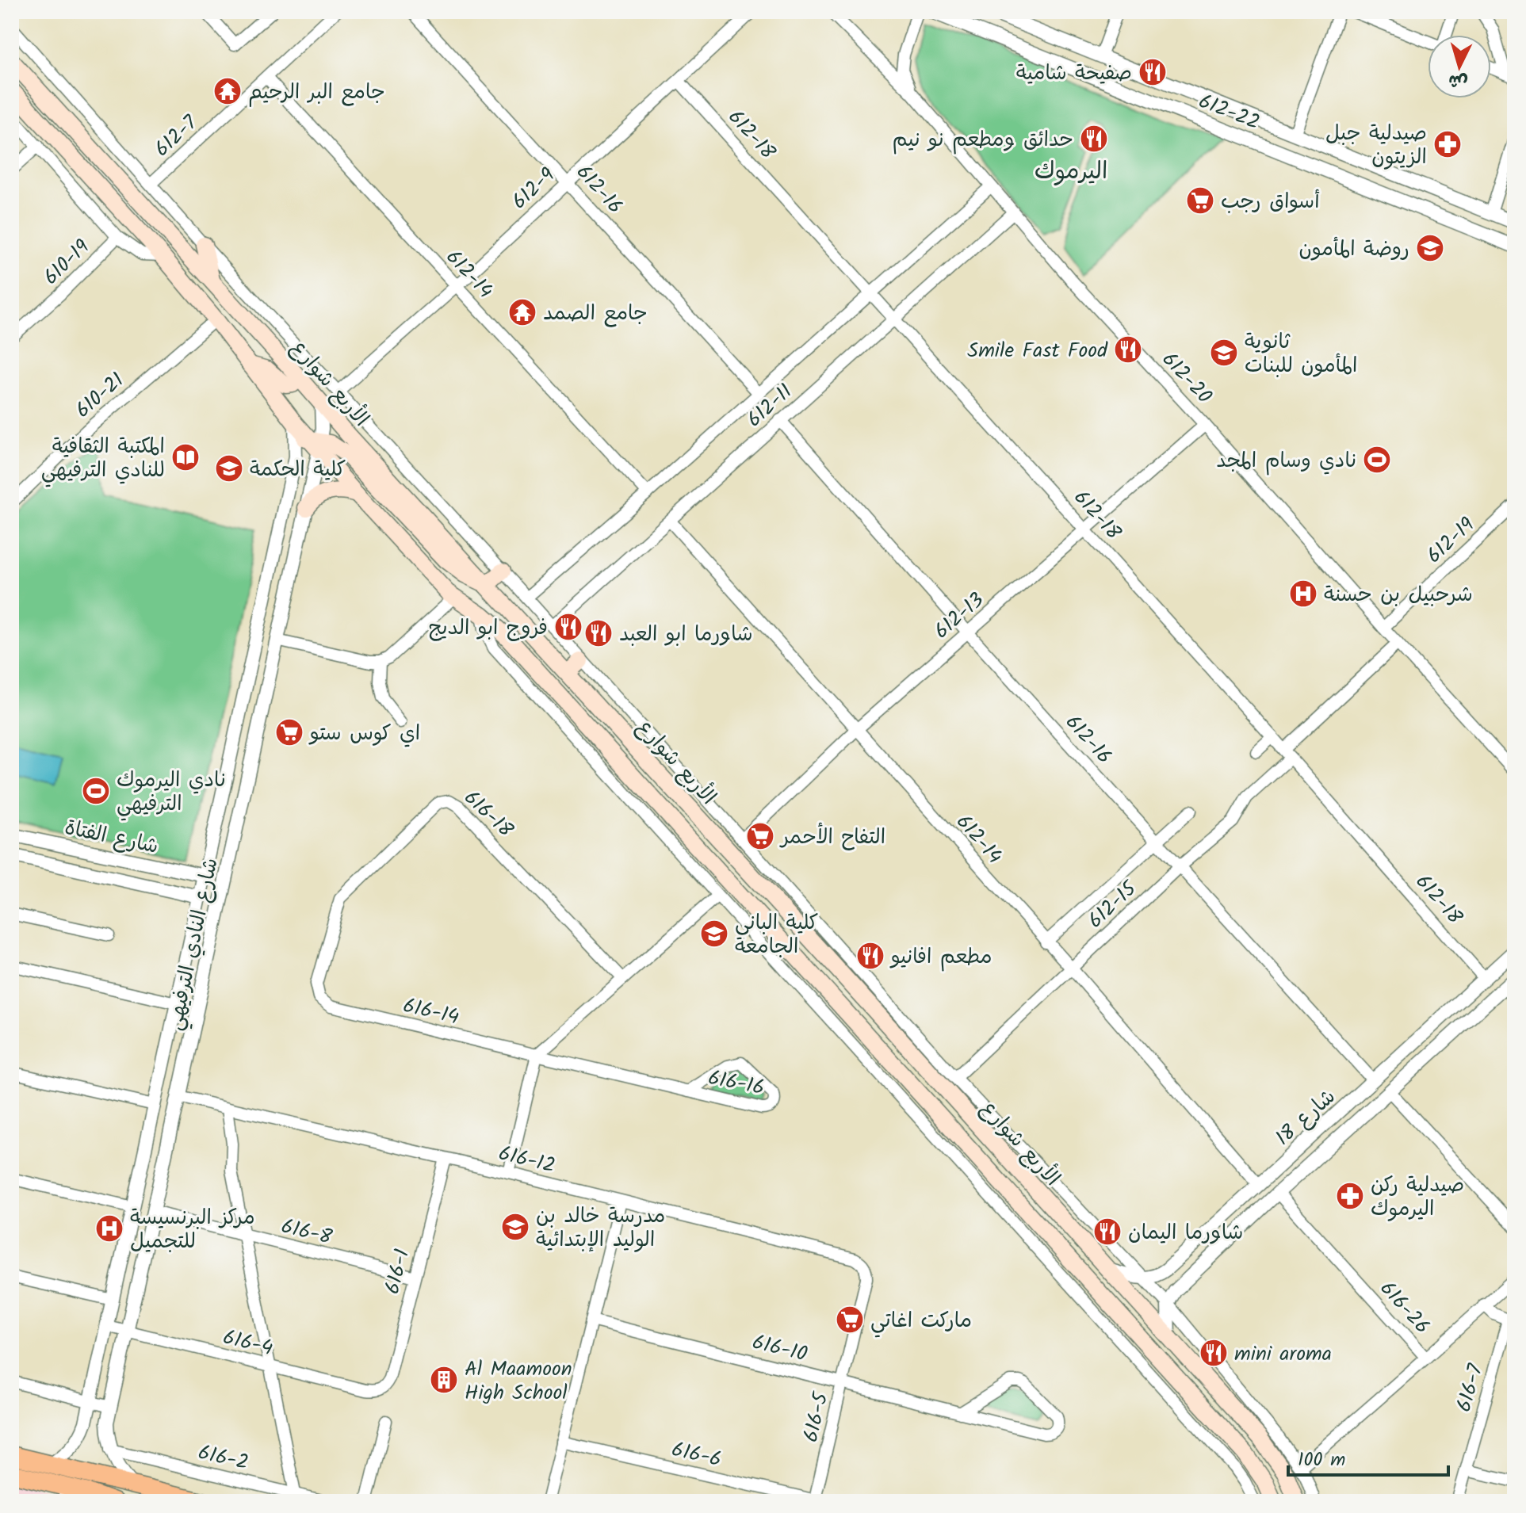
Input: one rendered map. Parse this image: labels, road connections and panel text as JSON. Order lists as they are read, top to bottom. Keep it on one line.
{"streets":{"main road":["الأربع شوارع"],"street":["612-22","612-18","612-7","612-9","612-16","610-19","612-14","612-20","610-21","612-11","612-19","612-13","616-18","شارع الفتاة","612-15","شارع النادي الترفيهي","616-14","616-16","شارع 18","616-12","616-8","616-1","616-26","616-4","616-10","616-7","616-5","616-6","616-2"]},"crossings":[["612-18","612-9"],["612-18","612-11"],["612-18","612-13"],["612-18","612-15"],["612-18","شارع 18"],["612-7","612-14"],["612-9","612-16"],["612-9","612-14"],["612-16","612-11"],["612-16","612-13"],["612-16","612-15"],["612-16","شارع 18"],["612-14","612-11"],["612-14","612-13"],["612-14","612-15"],["612-14","شارع 18"],["612-20","612-11"],["612-20","612-19"],["612-20","612-13"],["612-20","612-15"],["الأربع شوارع","610-21"],["الأربع شوارع","شارع النادي الترفيهي"],["616-18","616-14"],["شارع الفتاة","شارع النادي الترفيهي"],["شارع النادي الترفيهي","616-12"],["شارع النادي الترفيهي","616-8"],["شارع النادي الترفيهي","616-4"],["شارع النادي الترفيهي","616-2"],["616-14","616-16"],["شارع 18","616-26"],["616-12","616-1"],["616-12","616-5"],["616-8","616-1"],["616-1","616-4"],["616-10","616-5"],["616-5","616-6"]],"districts":["اليرموك"],"places":{"restaurant":["صفيحة شامية","حدائق ومطعم نو نيم","Smile Fast Food","فروج ابو الديج","شاورما ابو العبد","مطعم افانيو","شاورما اليمان","mini aroma"],"temple":["جامع البر الرحيم","جامع الصمد"],"pharmacy":["صيدلية جبل الزيتون","صيدلية ركن اليرموك"],"supermarket":["أسواق رجب","اي كوس ستو","التفاح الأحمر","ماركت اغاتي"],"school or university":["روضة المأمون","ثانوية المأمون للبنات","كلية الحكمة","كلية الباني الجامعة","مدرسة خالد بن الوليد الإبتدائية"],"library":["المكتبة الثقافية للنادي الترفيهي"],"sports":["نادي وسام المجد","نادي اليرموك الترفيهي"],"hospital":["شرحبيل بن حسنة","مركز البرنسيسة للتجميل"],"building":["Al Maamoon High School"]},"scale_bar":"100 m","north":"bottom"}
